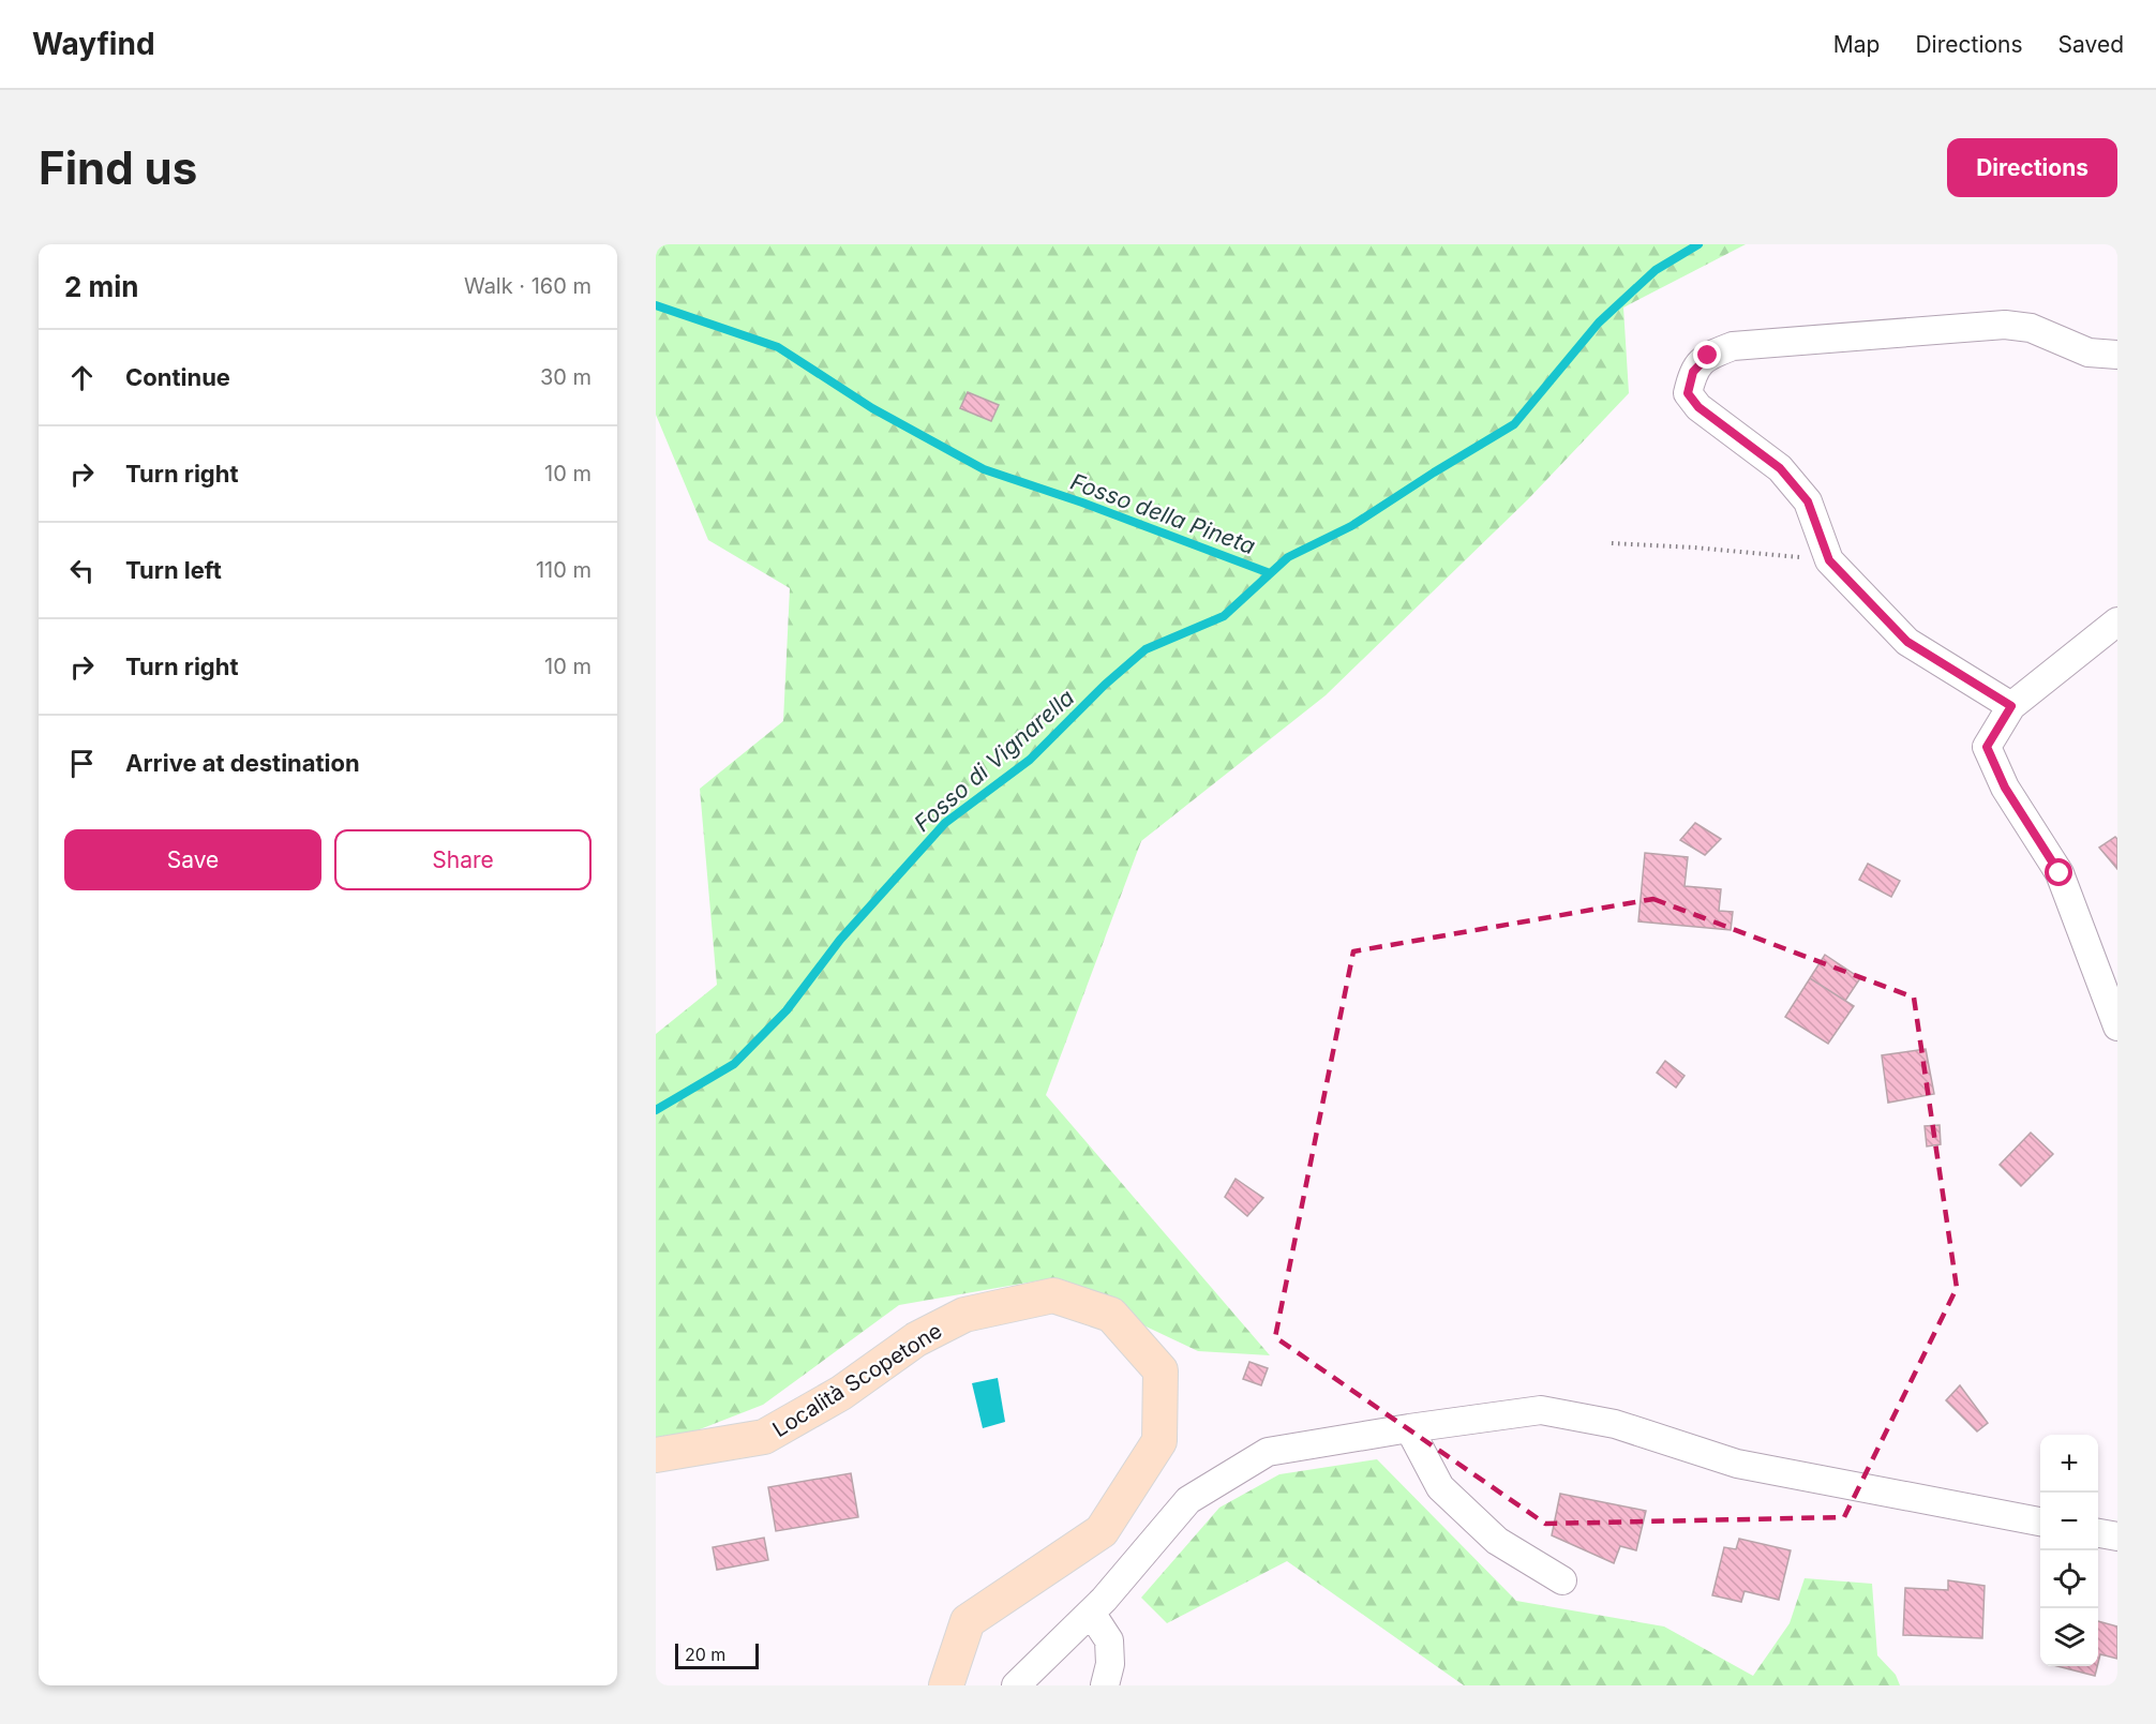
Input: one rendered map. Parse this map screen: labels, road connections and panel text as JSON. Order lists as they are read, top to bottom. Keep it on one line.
{"streets":{"main road":["Località Scopetone"]},"water":["Fosso della Pineta","Fosso di Vignarella"],"scale_bar":"20 m","page":{"header":"Wayfind","nav":["Map","Directions","Saved"],"buttons":["Directions",["Save","Share"]],"title":"Find us","heading":["2 min","Walk · 160 m"],"list":[["Continue","30 m"],["Turn right","10 m"],["Turn left","110 m"],["Turn right","10 m"],"Arrive at destination"],"map_buttons":["+","−"],"scale":"20 m"}}
